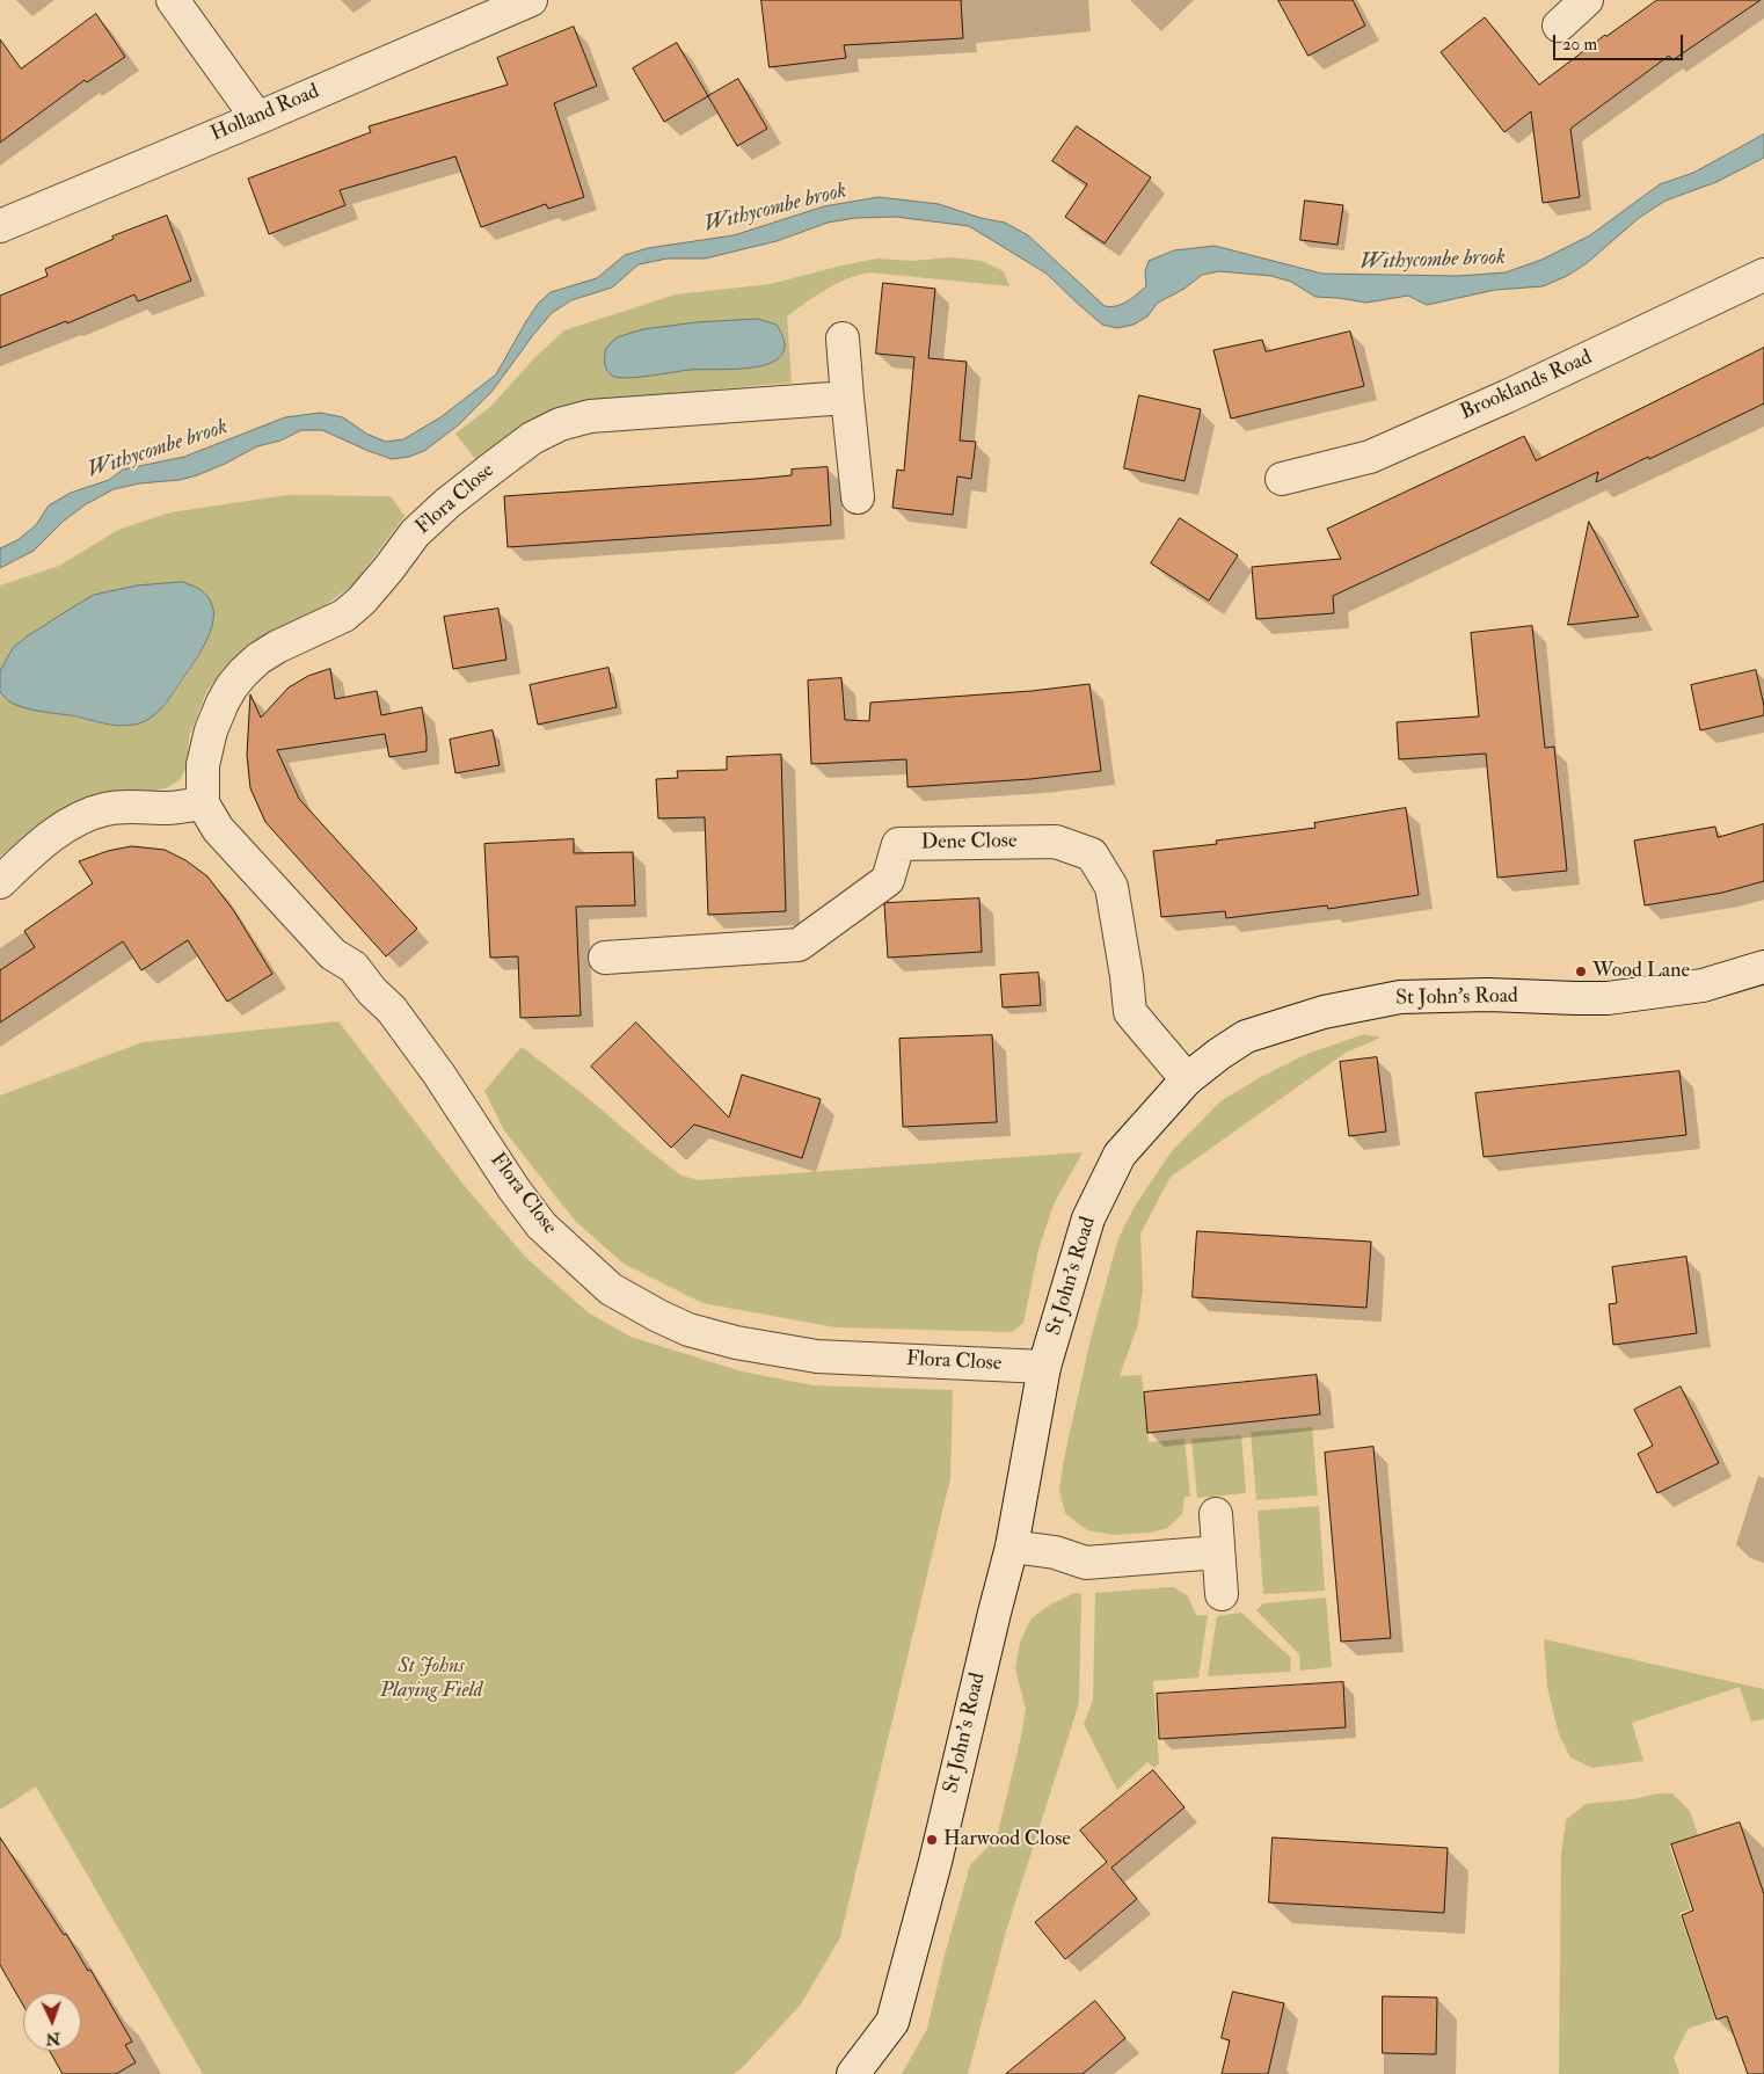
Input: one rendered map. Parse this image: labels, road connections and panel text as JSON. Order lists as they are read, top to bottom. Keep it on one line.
{"streets":{"street":["Holland Road","Brooklands Road","Flora Close","Dene Close","St John's Road"]},"crossings":[["Flora Close","St John's Road"],["Dene Close","St John's Road"]],"water":["Withycombe brook"],"parks":["St Johns Playing Field"],"places":["Wood Lane","Harwood Close"],"scale_bar":"20 m","north":"bottom"}
